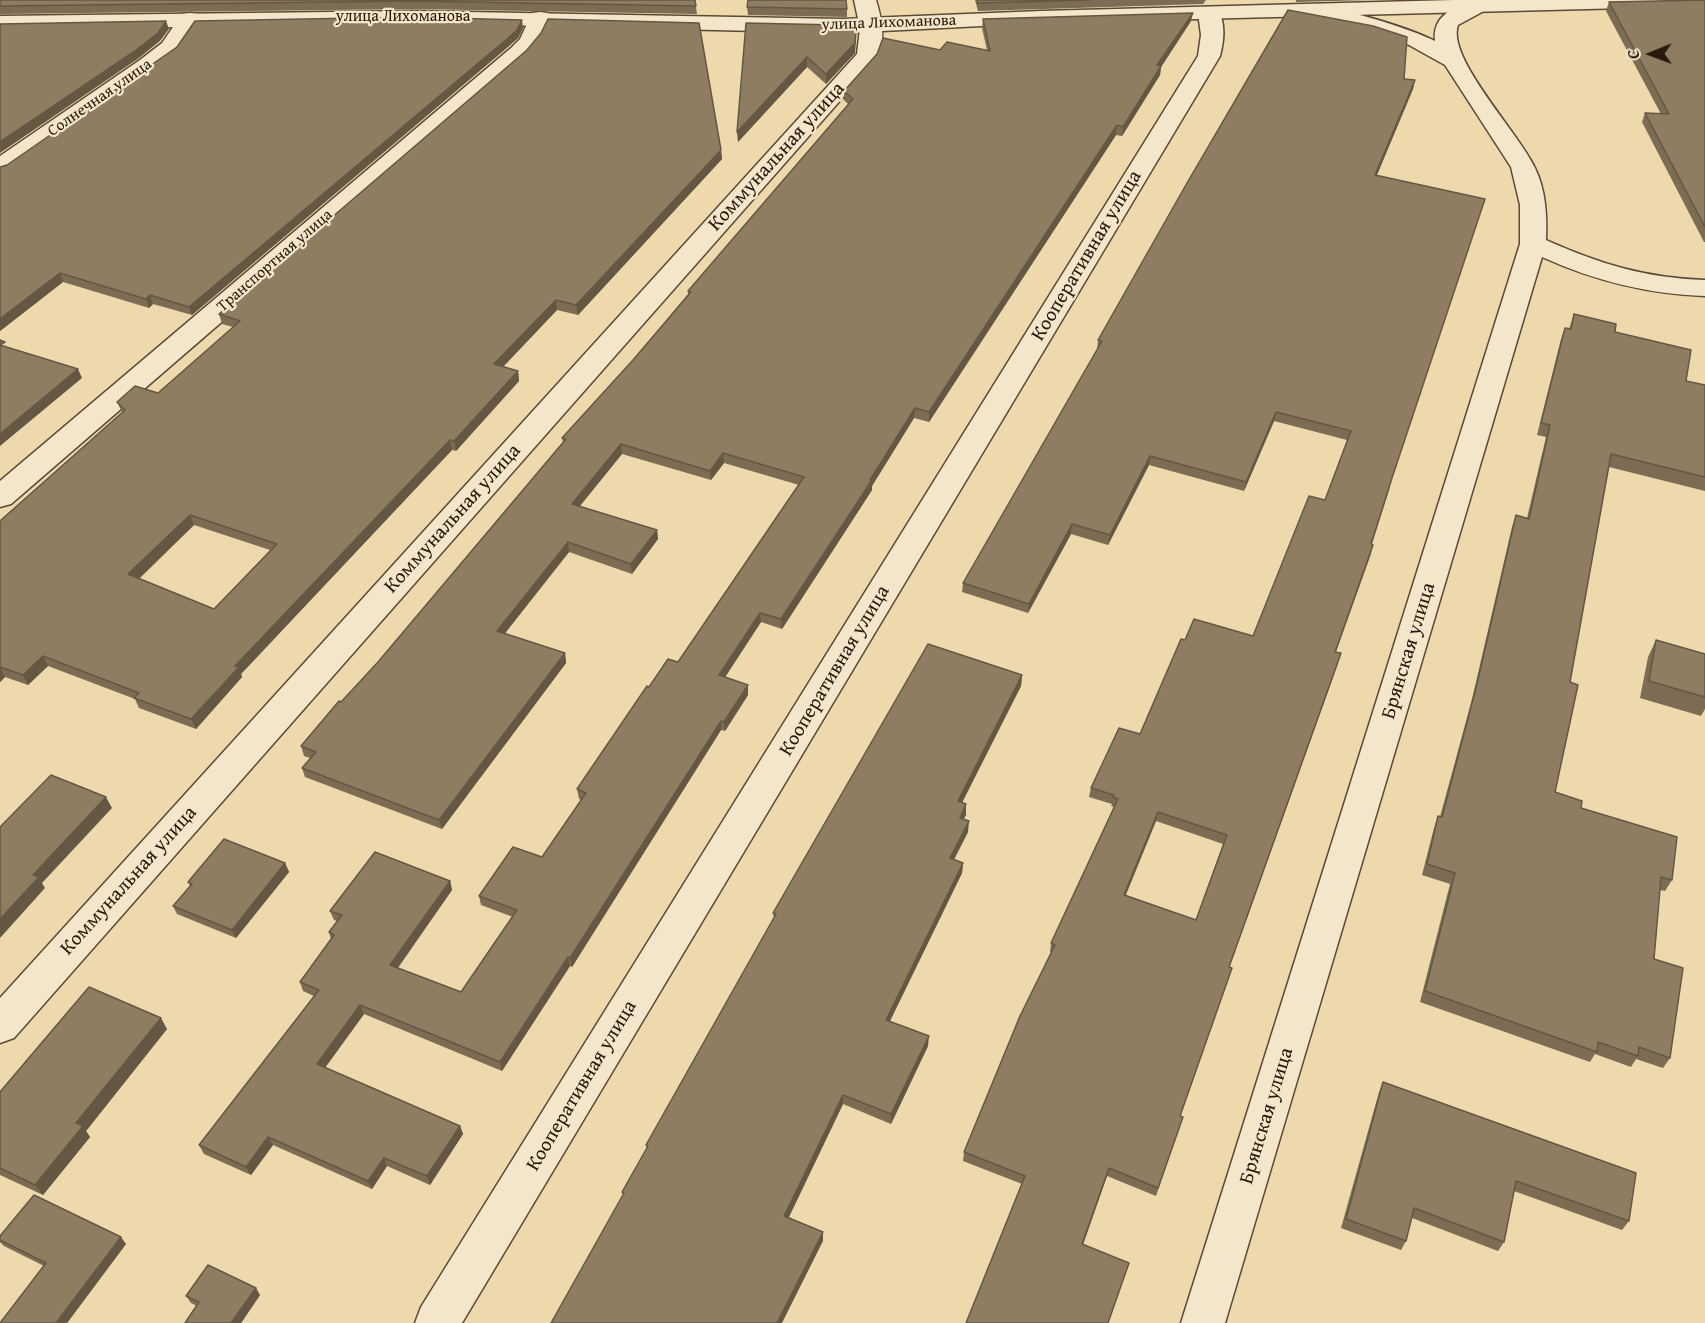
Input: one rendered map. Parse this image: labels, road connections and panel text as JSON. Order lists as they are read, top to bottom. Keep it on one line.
{"streets":{"street":["улица Лихоманова","Солнечная улица","Коммунальная улица","Кооперативная улица","Транспортная улица","Брянская улица"]},"crossings":[["улица Лихоманова","Солнечная улица"],["улица Лихоманова","Коммунальная улица"],["улица Лихоманова","Кооперативная улица"],["улица Лихоманова","Транспортная улица"],["улица Лихоманова","Брянская улица"]],"north":"left"}
